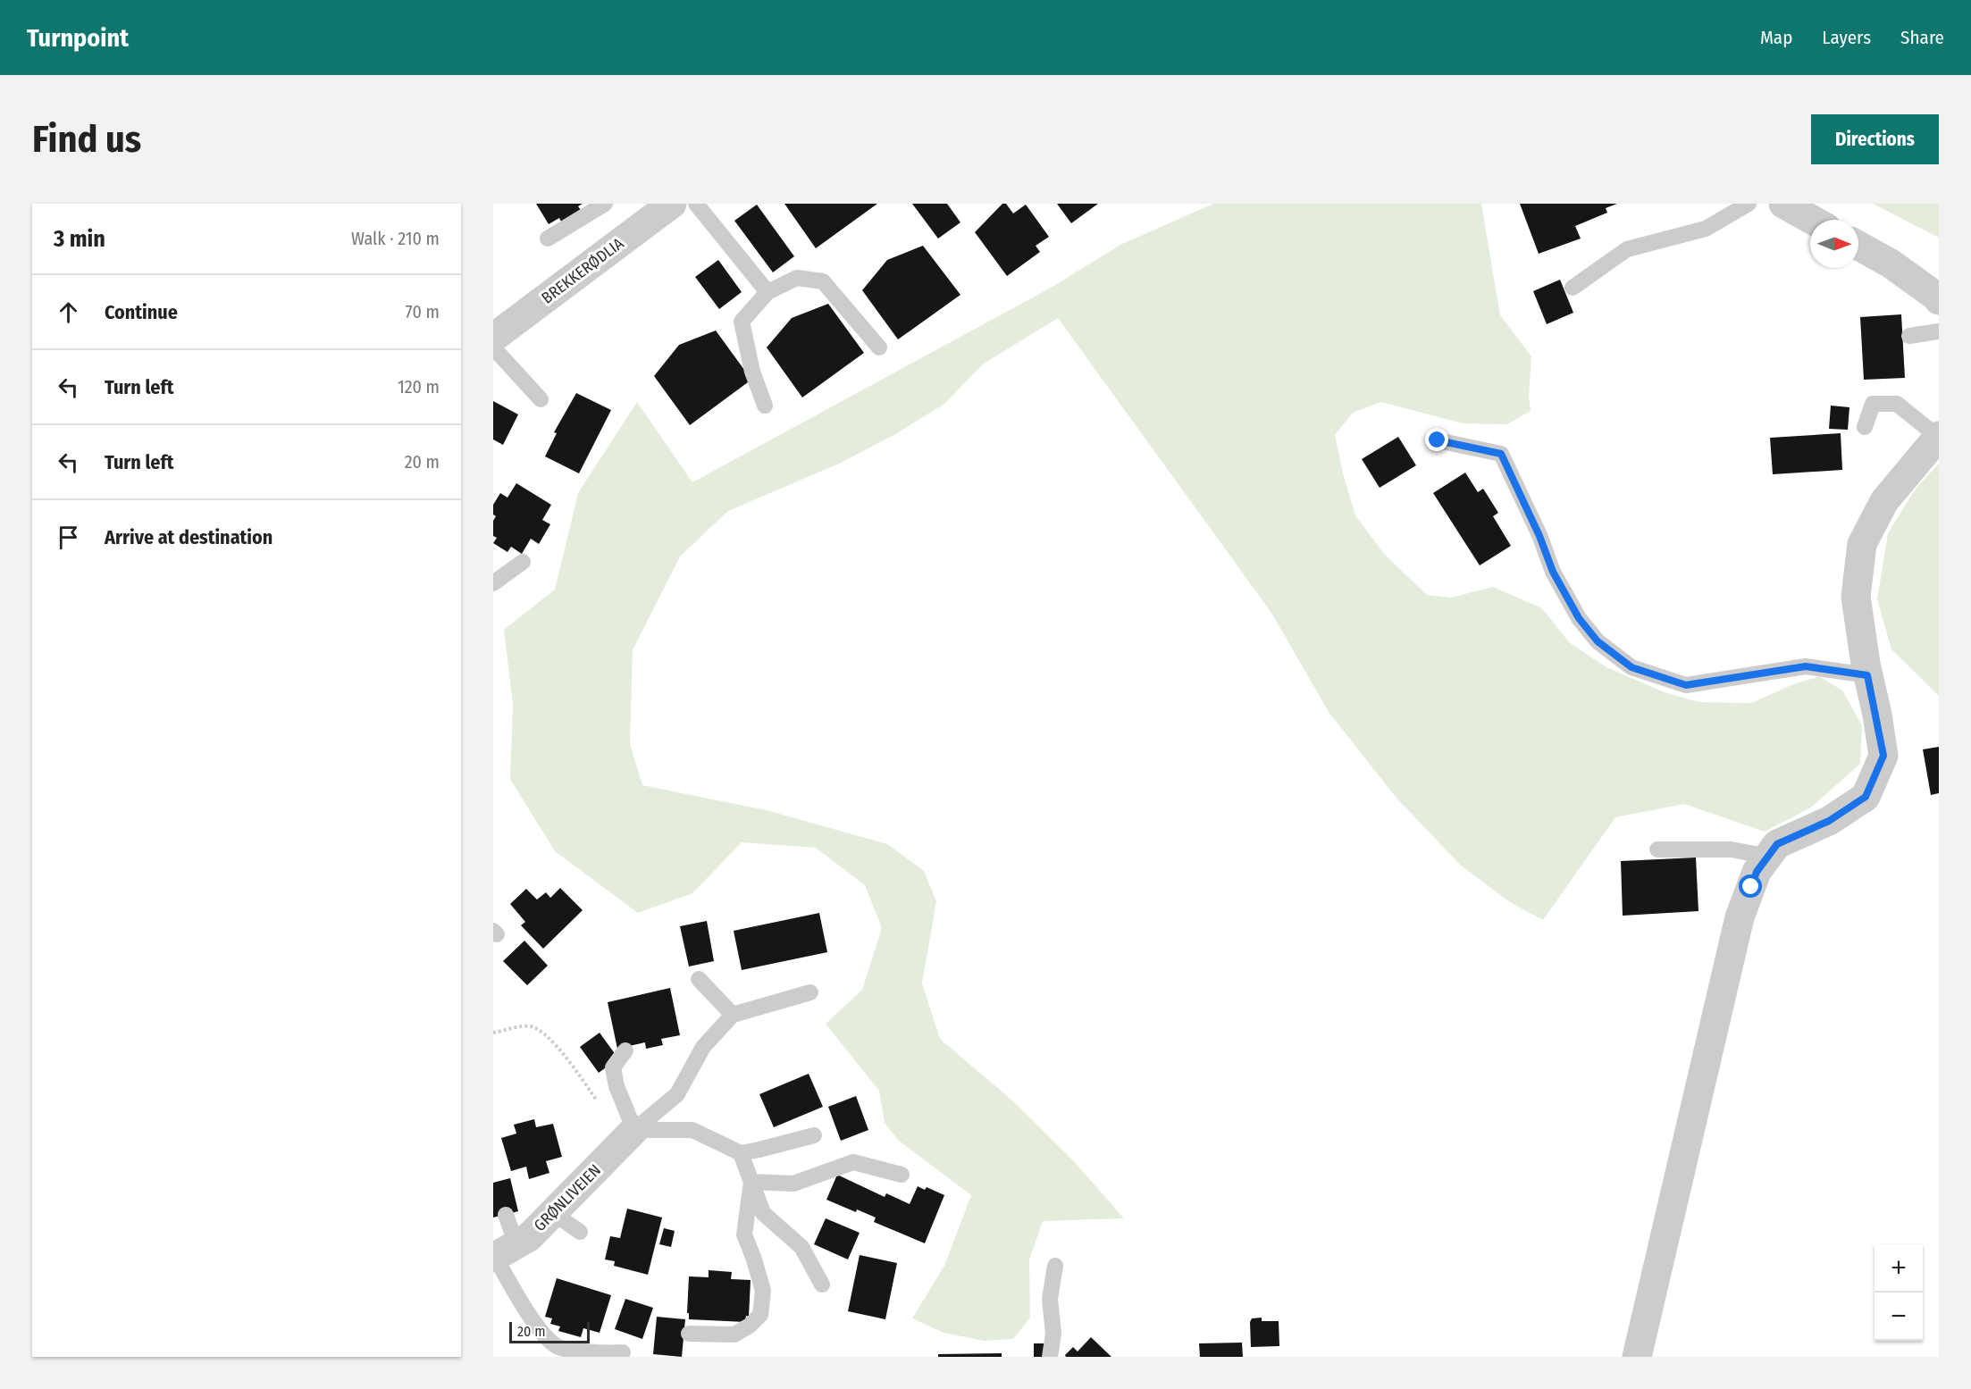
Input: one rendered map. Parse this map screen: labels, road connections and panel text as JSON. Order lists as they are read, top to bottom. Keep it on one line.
{"streets":{"street":["BREKKERØDLIA","GRØNLIVEIEN"]},"scale_bar":"20 m","north":"right","page":{"header":"Turnpoint","nav":["Map","Layers","Share"],"buttons":"Directions","title":"Find us","heading":["3 min","Walk · 210 m"],"list":[["Continue","70 m"],["Turn left","120 m"],["Turn left","20 m"],"Arrive at destination"],"map_buttons":["+","−"],"scale":"20 m"}}
